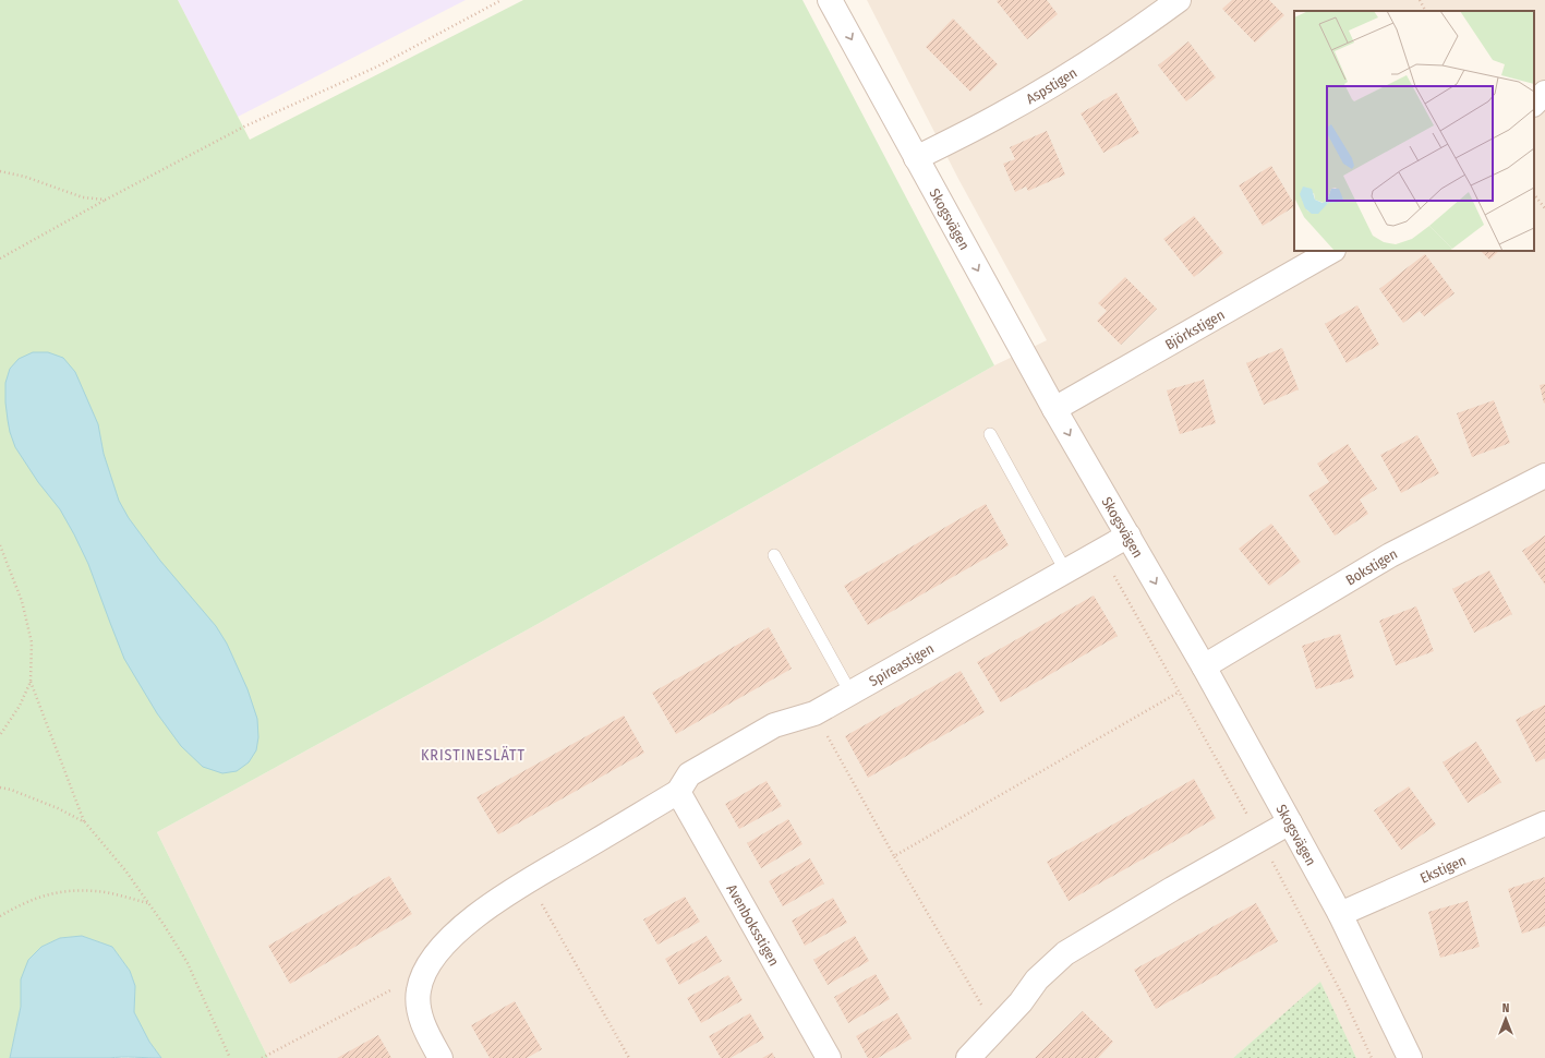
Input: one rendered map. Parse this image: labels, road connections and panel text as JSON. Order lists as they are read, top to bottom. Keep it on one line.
{"streets":{"street":["Aspstigen","Skogsvägen","Björkstigen","Bokstigen","Spireastigen","Ekstigen","Avenboksstigen"]},"crossings":[["Aspstigen","Skogsvägen"],["Skogsvägen","Björkstigen"],["Skogsvägen","Bokstigen"],["Skogsvägen","Spireastigen"],["Skogsvägen","Ekstigen"],["Spireastigen","Avenboksstigen"]],"one_way":["Skogsvägen"],"districts":["KRISTINESLÄTT"],"north":"top"}
